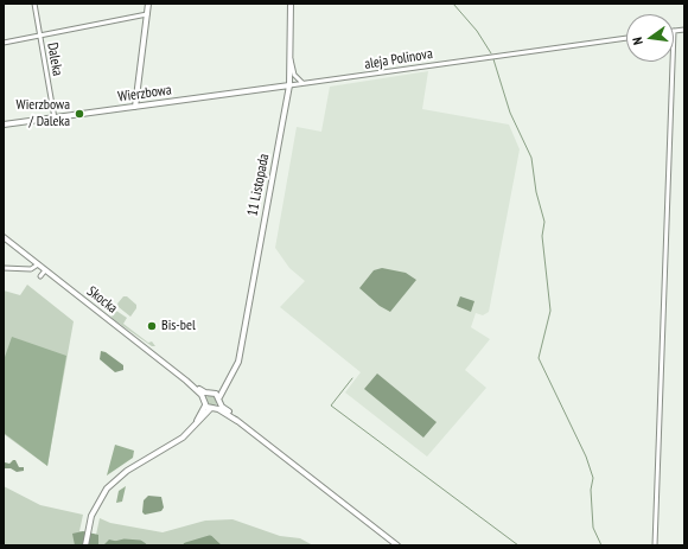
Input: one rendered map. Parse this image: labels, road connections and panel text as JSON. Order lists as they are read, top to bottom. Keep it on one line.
{"streets":{"main road":["Wierzbowa","11 Listopada","Skocka"],"street":["Daleka","aleja Polinova"]},"crossings":[["Daleka","Wierzbowa"],["aleja Polinova","Wierzbowa"],["aleja Polinova","11 Listopada"],["Wierzbowa","11 Listopada"],["11 Listopada","Skocka"]],"places":["Wierzbowa / Daleka","Bis-bel"],"north":"left"}
